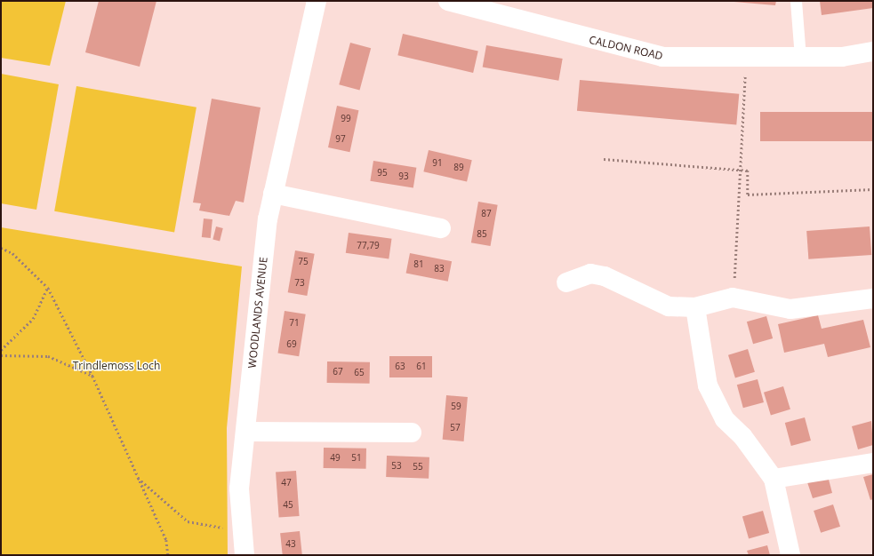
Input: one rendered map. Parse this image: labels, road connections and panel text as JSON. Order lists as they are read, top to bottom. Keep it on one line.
{"streets":{"street":["CALDON ROAD","WOODLANDS AVENUE"]},"parks":["Trindlemoss Loch"],"house_numbers":["99","97","91","89","95","93","87","85","77,79","75","81","83","73","71","69","63","61","67","65","59","57","49","51","53","55","47","45","43"]}
